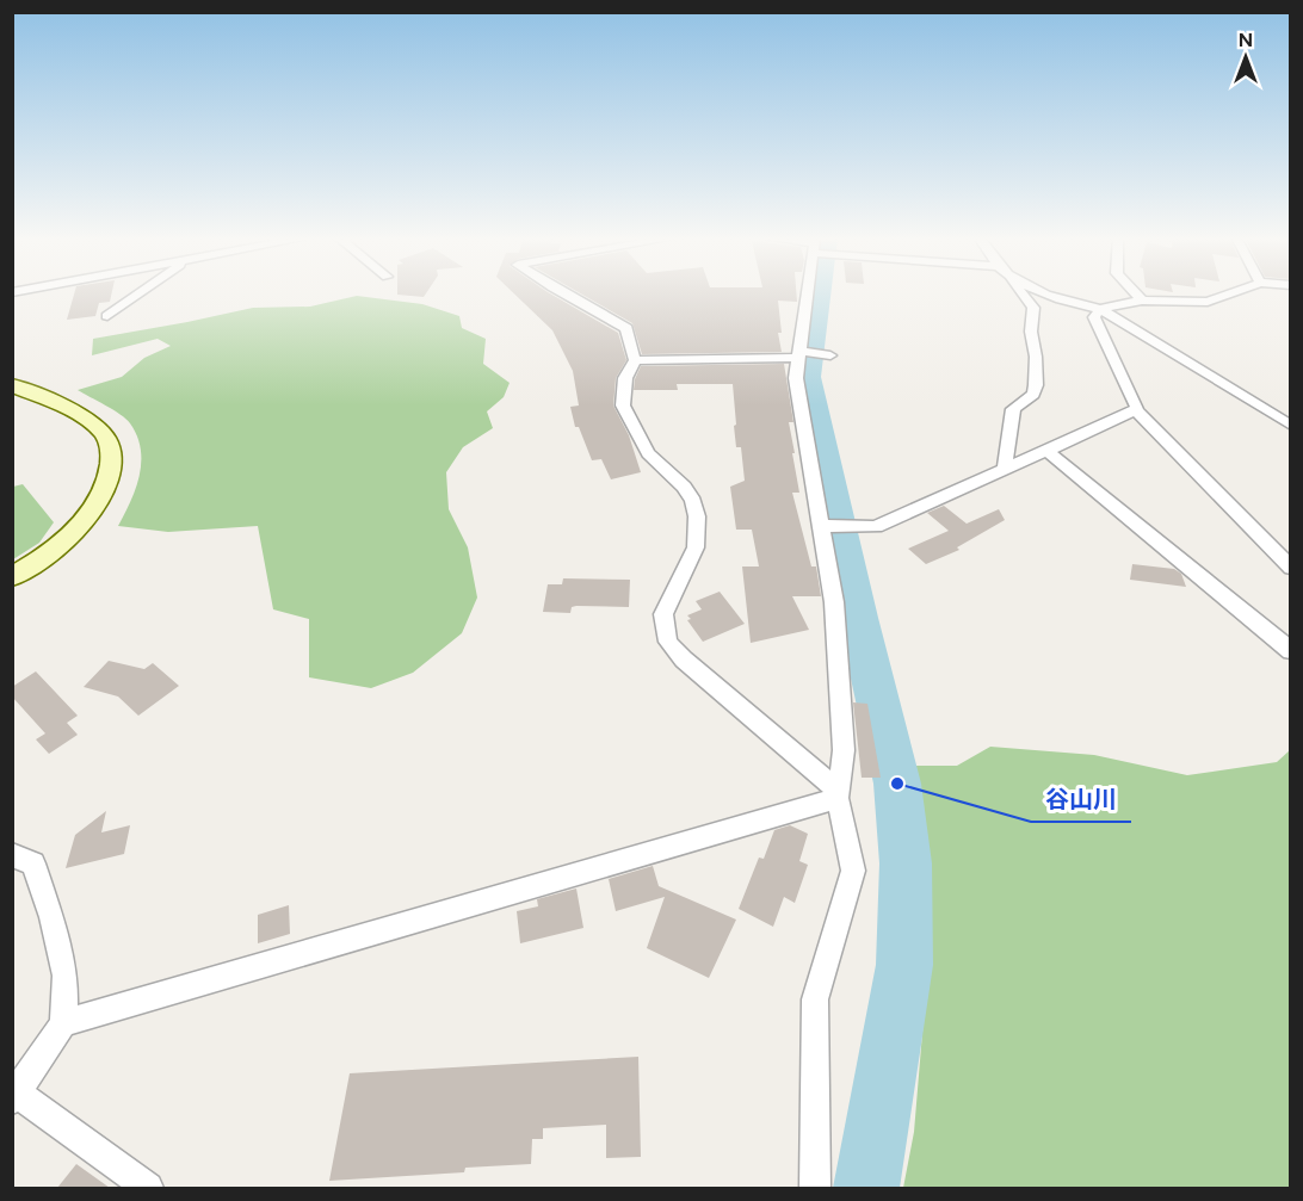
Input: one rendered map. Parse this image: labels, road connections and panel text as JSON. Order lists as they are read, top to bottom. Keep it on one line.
{"places":["谷山川"],"north":"top"}
